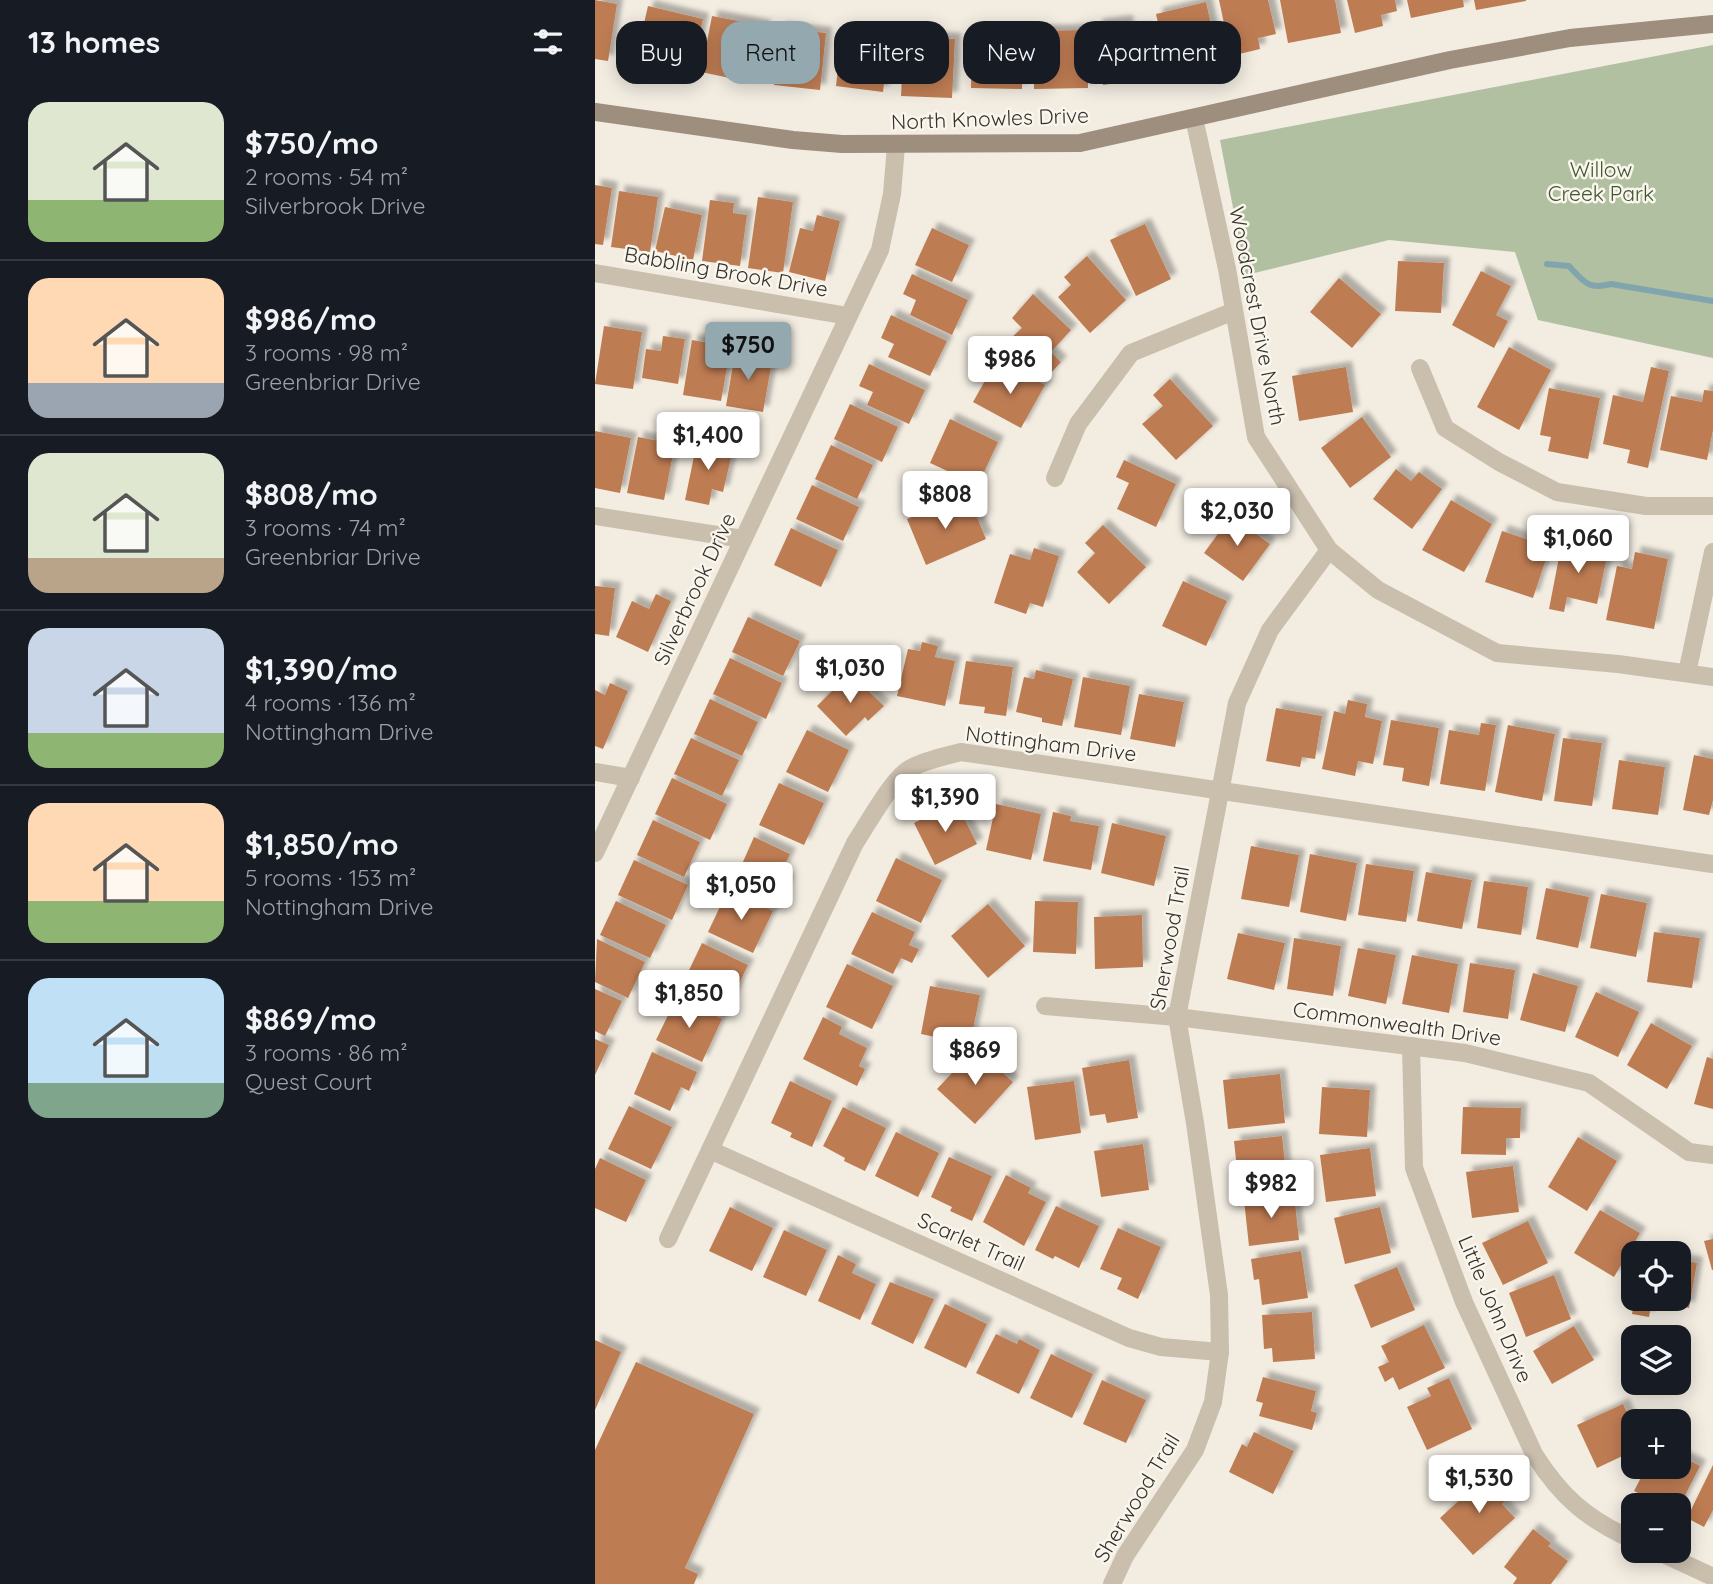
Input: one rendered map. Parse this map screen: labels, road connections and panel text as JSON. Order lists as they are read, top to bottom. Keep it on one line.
{"streets":{"street":["North Knowles Drive","Babbling Brook Drive","Woodcrest Drive North","Silverbrook Drive","Nottingham Drive","Sherwood Trail","Commonwealth Drive","Scarlet Trail","Little John Drive"]},"crossings":[["North Knowles Drive","Woodcrest Drive North"],["North Knowles Drive","Silverbrook Drive"],["Babbling Brook Drive","Silverbrook Drive"],["Woodcrest Drive North","Sherwood Trail"],["Nottingham Drive","Sherwood Trail"],["Nottingham Drive","Scarlet Trail"],["Sherwood Trail","Commonwealth Drive"],["Sherwood Trail","Scarlet Trail"],["Commonwealth Drive","Little John Drive"]],"parks":["Willow Creek Park"],"page":{"heading":"13 homes","chip":["Buy","Rent","Filters","New","Apartment"],"list":[{"name":"$750/mo","note":"2 rooms · 54 m² · Silverbrook Drive"},{"name":"$986/mo","note":"3 rooms · 98 m² · Greenbriar Drive"},{"name":"$808/mo","note":"3 rooms · 74 m² · Greenbriar Drive"},{"name":"$1,390/mo","note":"4 rooms · 136 m² · Nottingham Drive"},{"name":"$1,850/mo","note":"5 rooms · 153 m² · Nottingham Drive"},{"name":"$869/mo","note":"3 rooms · 86 m² · Quest Court"}],"price":["$750","$986","$1,400","$808","$2,030","$1,060","$1,030","$1,390","$1,050","$1,850","$869","$982","$1,530"],"map_buttons":["+","−"]}}
